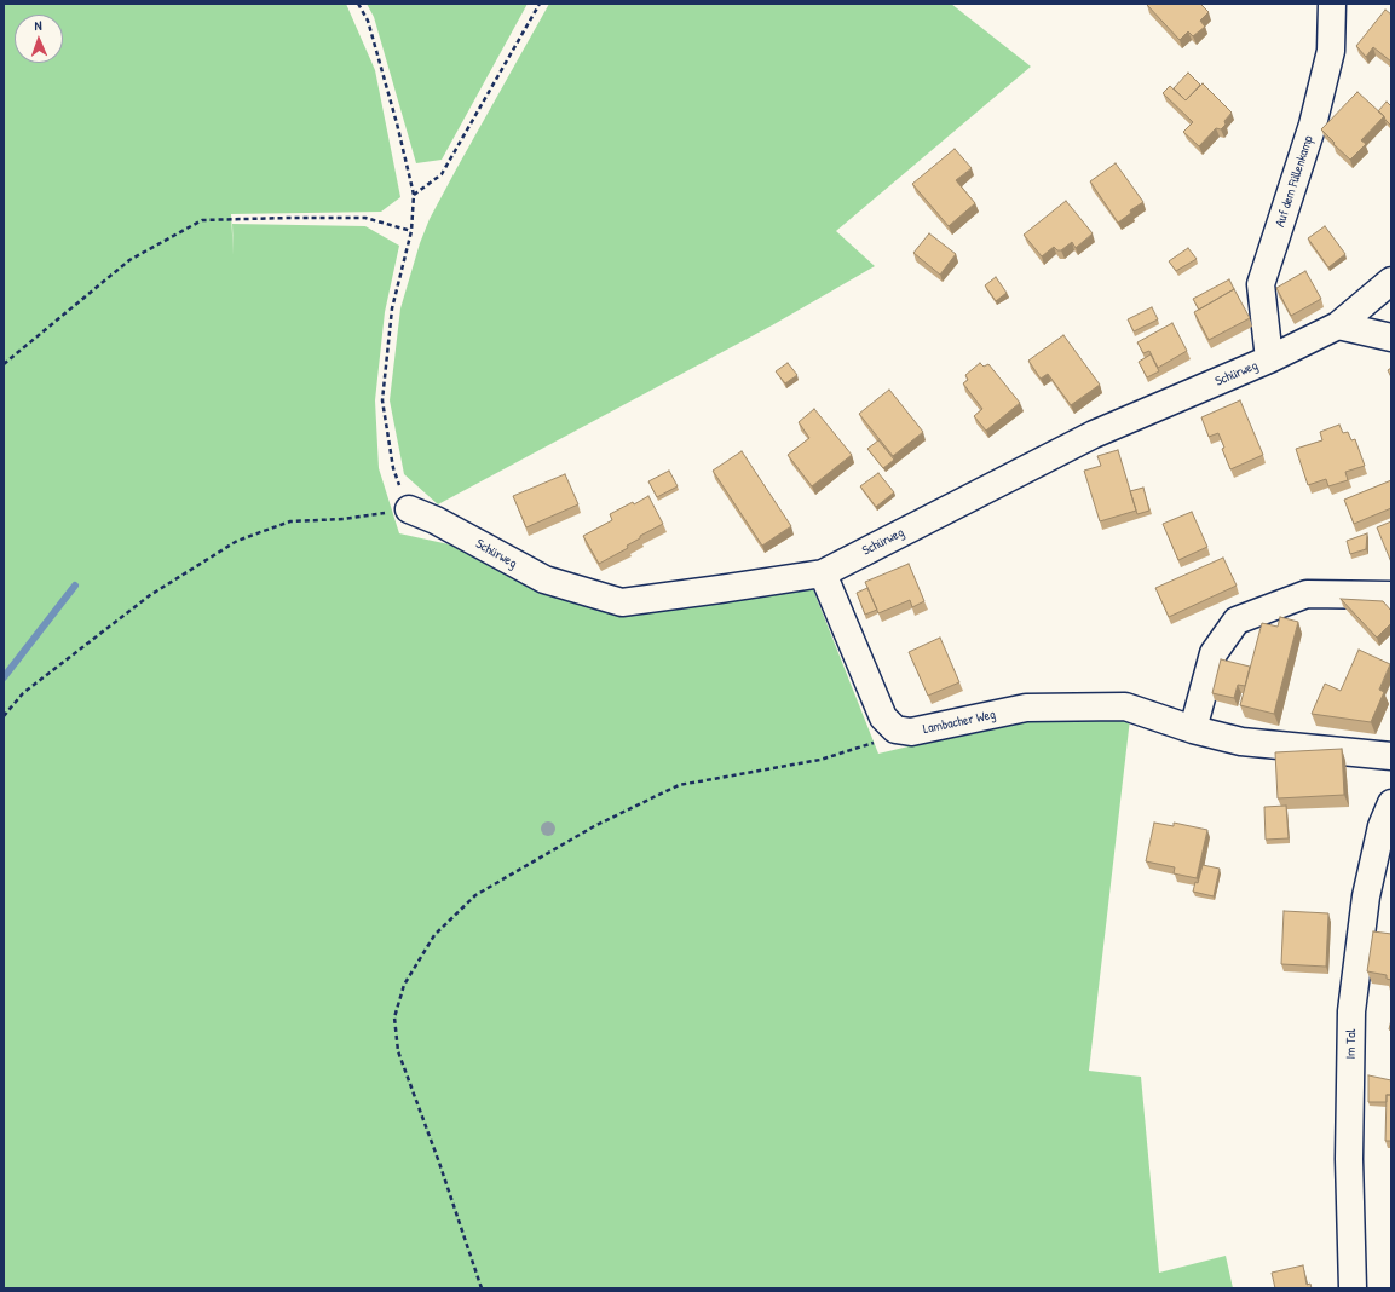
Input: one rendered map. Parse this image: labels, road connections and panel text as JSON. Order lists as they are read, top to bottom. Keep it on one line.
{"streets":{"street":["Auf dem Füllenkamp","Schürweg","Lambacher Weg","Im Tal"]},"crossings":[["Auf dem Füllenkamp","Schürweg"]],"north":"top"}
